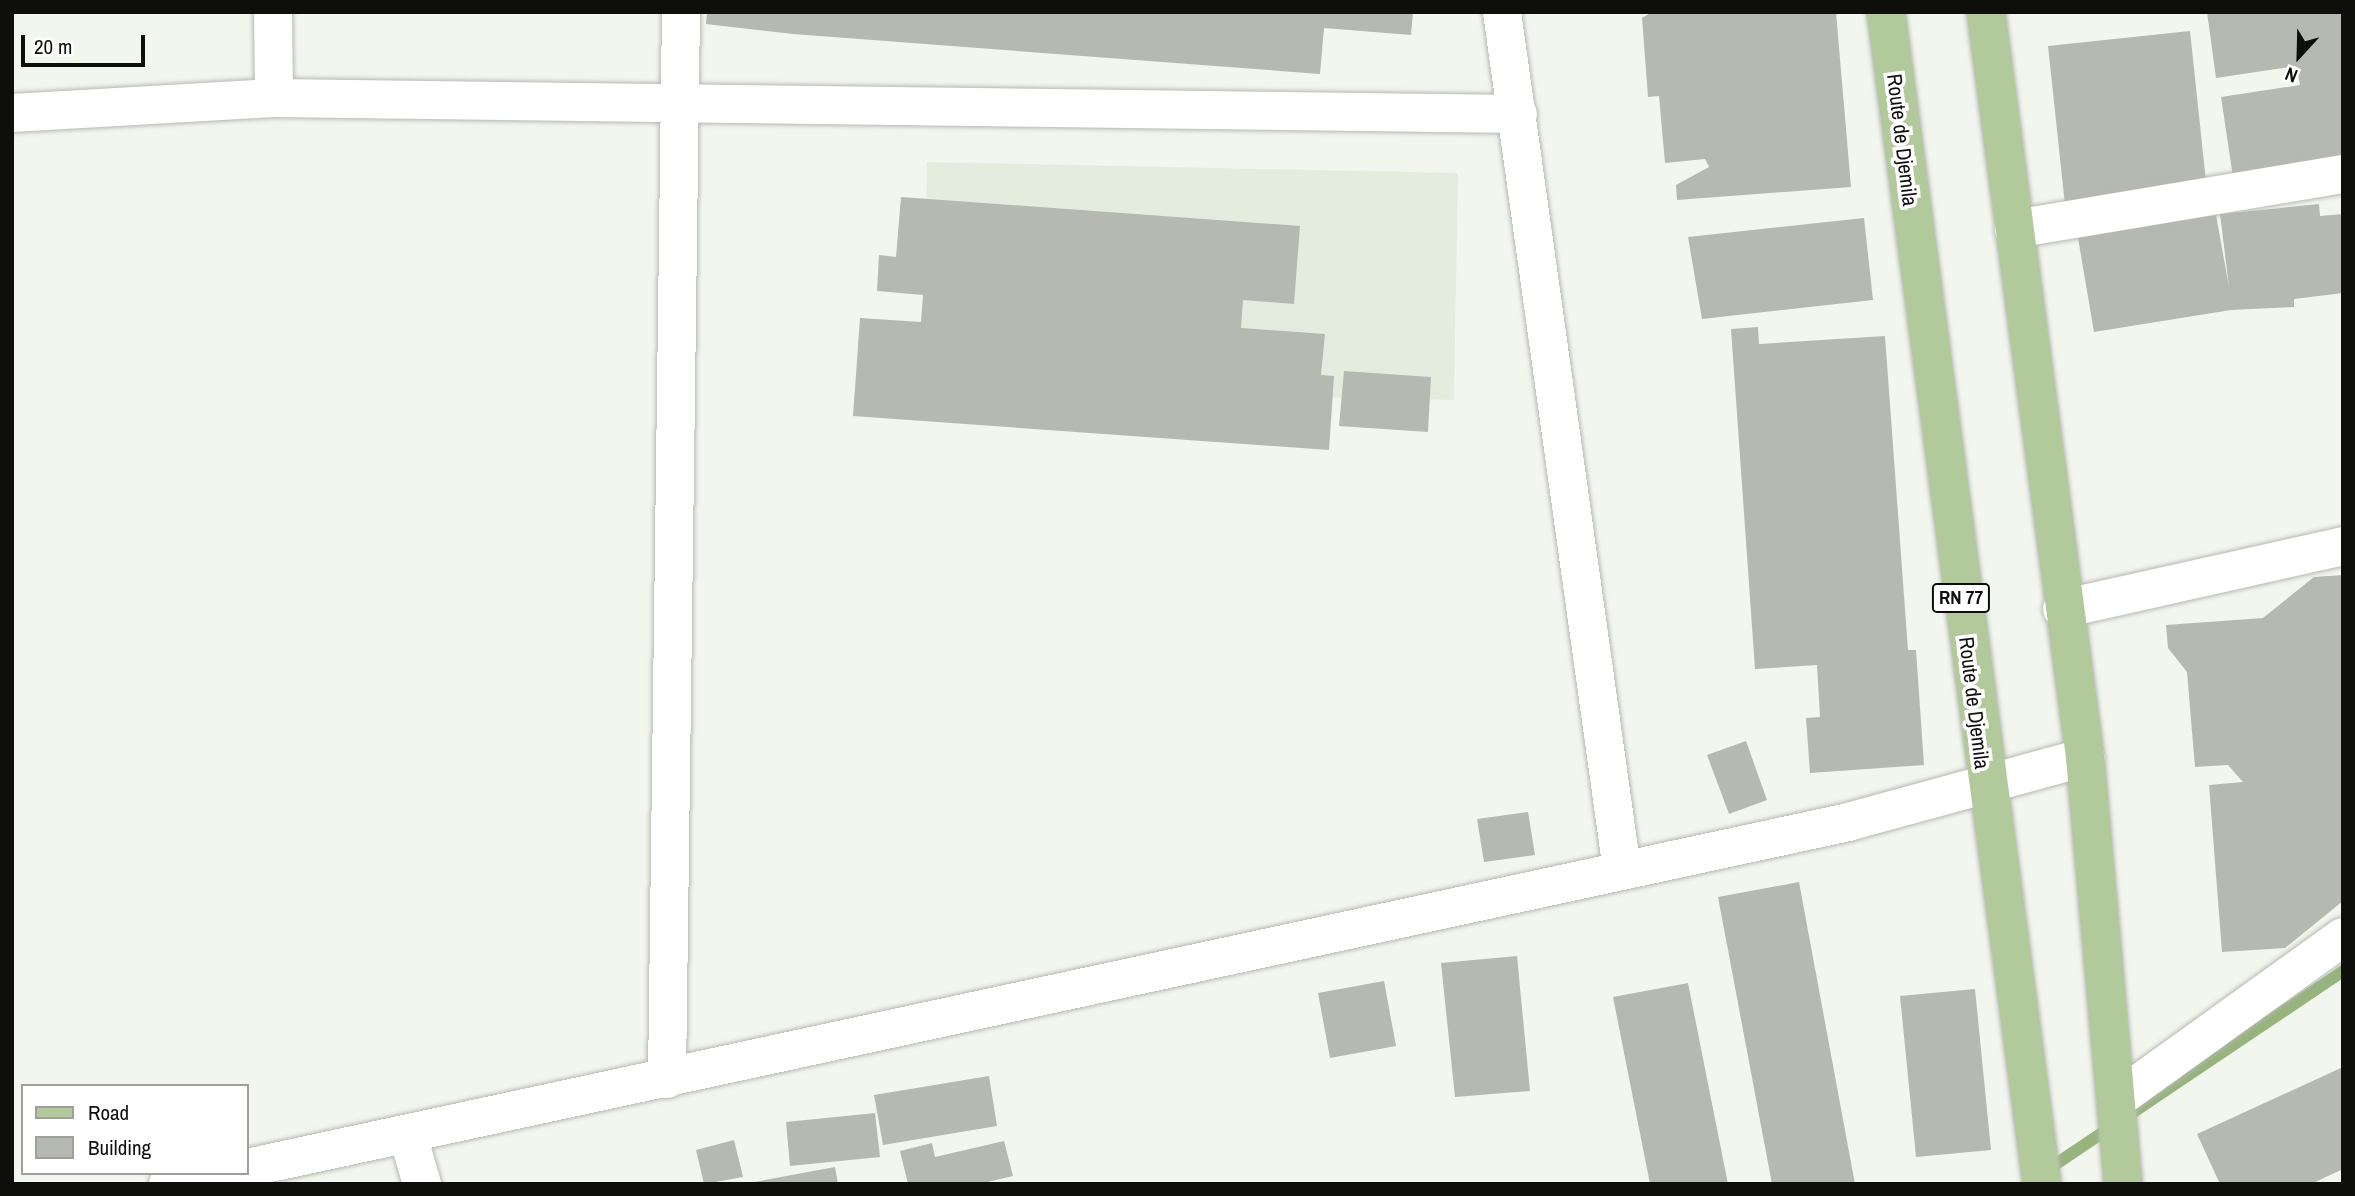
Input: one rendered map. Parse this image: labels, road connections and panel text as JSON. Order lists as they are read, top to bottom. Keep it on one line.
{"streets":{"main road":["Route de Djemila","RN 77"]},"legend":["Road","Building"],"scale_bar":"20 m","north":"bottom"}
